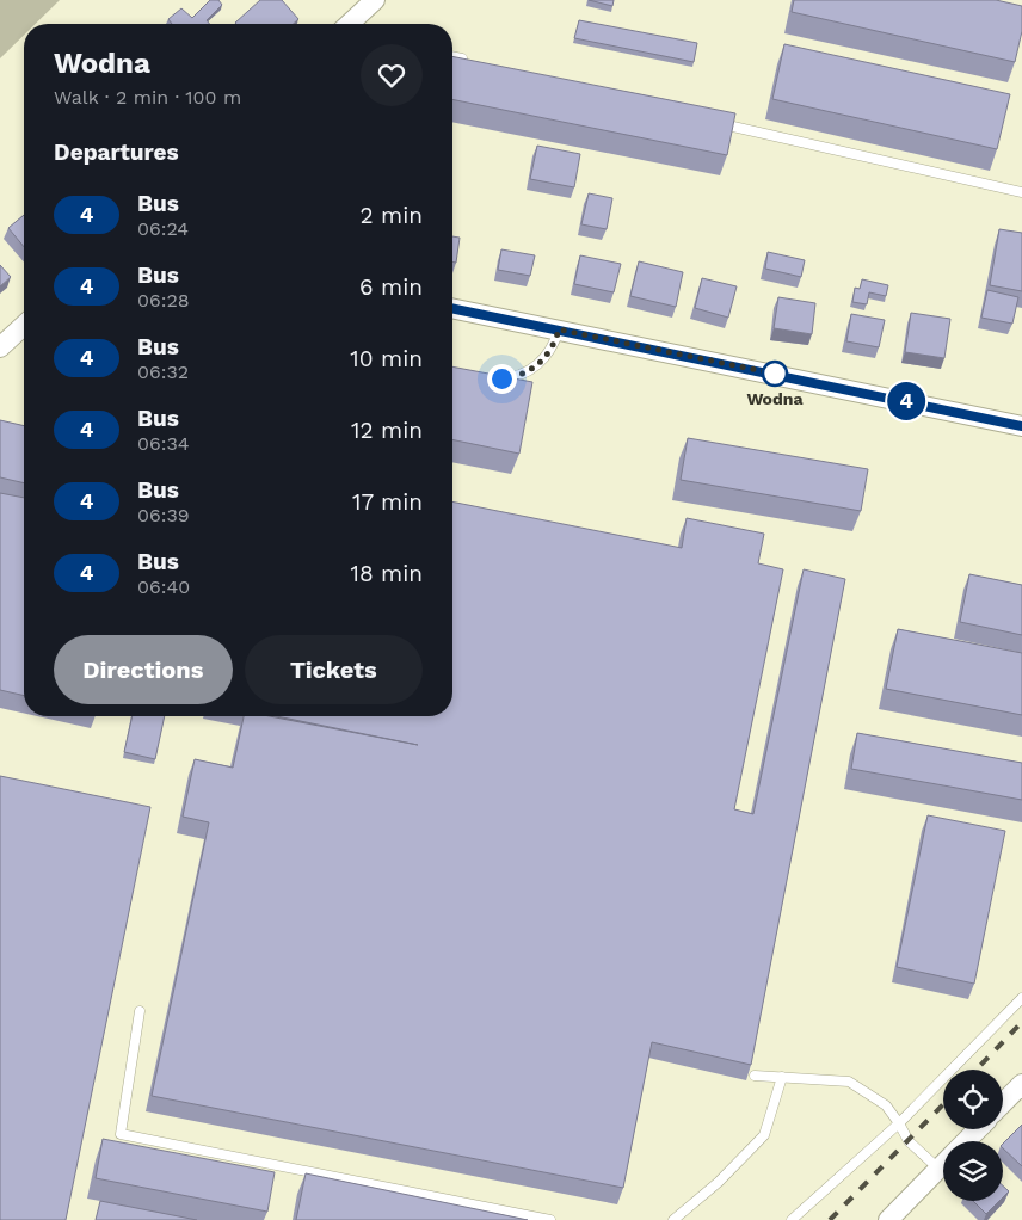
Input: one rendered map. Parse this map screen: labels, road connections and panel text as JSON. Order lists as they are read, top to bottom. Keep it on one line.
{"places":["Wodna"],"lines":["bus line 4"],"page":{"on_map":"4","heading":[["Wodna","Walk · 2 min · 100 m"],"Departures"],"list":[{"mark":"4","name":"Bus","note":"06:24","value":"2 min"},{"mark":"4","name":"Bus","note":"06:28","value":"6 min"},{"mark":"4","name":"Bus","note":"06:32","value":"10 min"},{"mark":"4","name":"Bus","note":"06:34","value":"12 min"},{"mark":"4","name":"Bus","note":"06:39","value":"17 min"},{"mark":"4","name":"Bus","note":"06:40","value":"18 min"}],"buttons":["Directions","Tickets"]}}
